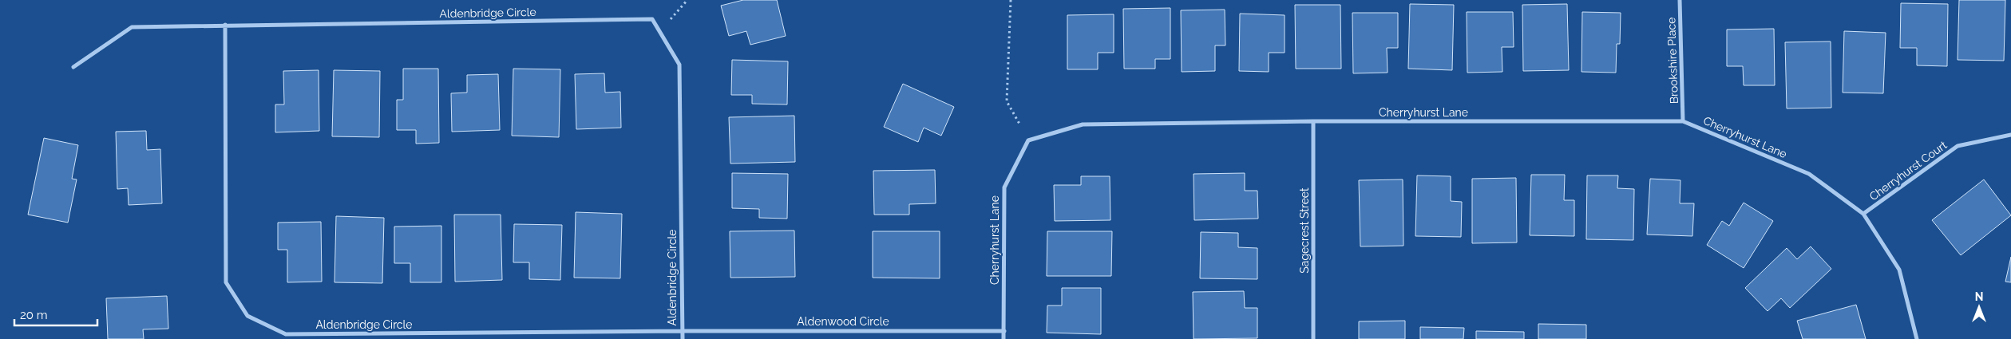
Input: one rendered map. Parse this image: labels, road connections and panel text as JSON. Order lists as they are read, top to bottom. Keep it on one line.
{"streets":{"street":["Aldenbridge Circle","Brookshire Place","Cherryhurst Lane","Cherryhurst Court","Sagecrest Street","Aldenwood Circle"]},"crossings":[["Aldenbridge Circle","Aldenwood Circle"],["Brookshire Place","Cherryhurst Lane"],["Cherryhurst Lane","Cherryhurst Court"],["Cherryhurst Lane","Sagecrest Street"],["Cherryhurst Lane","Aldenwood Circle"]],"scale_bar":"20 m","north":"top"}
